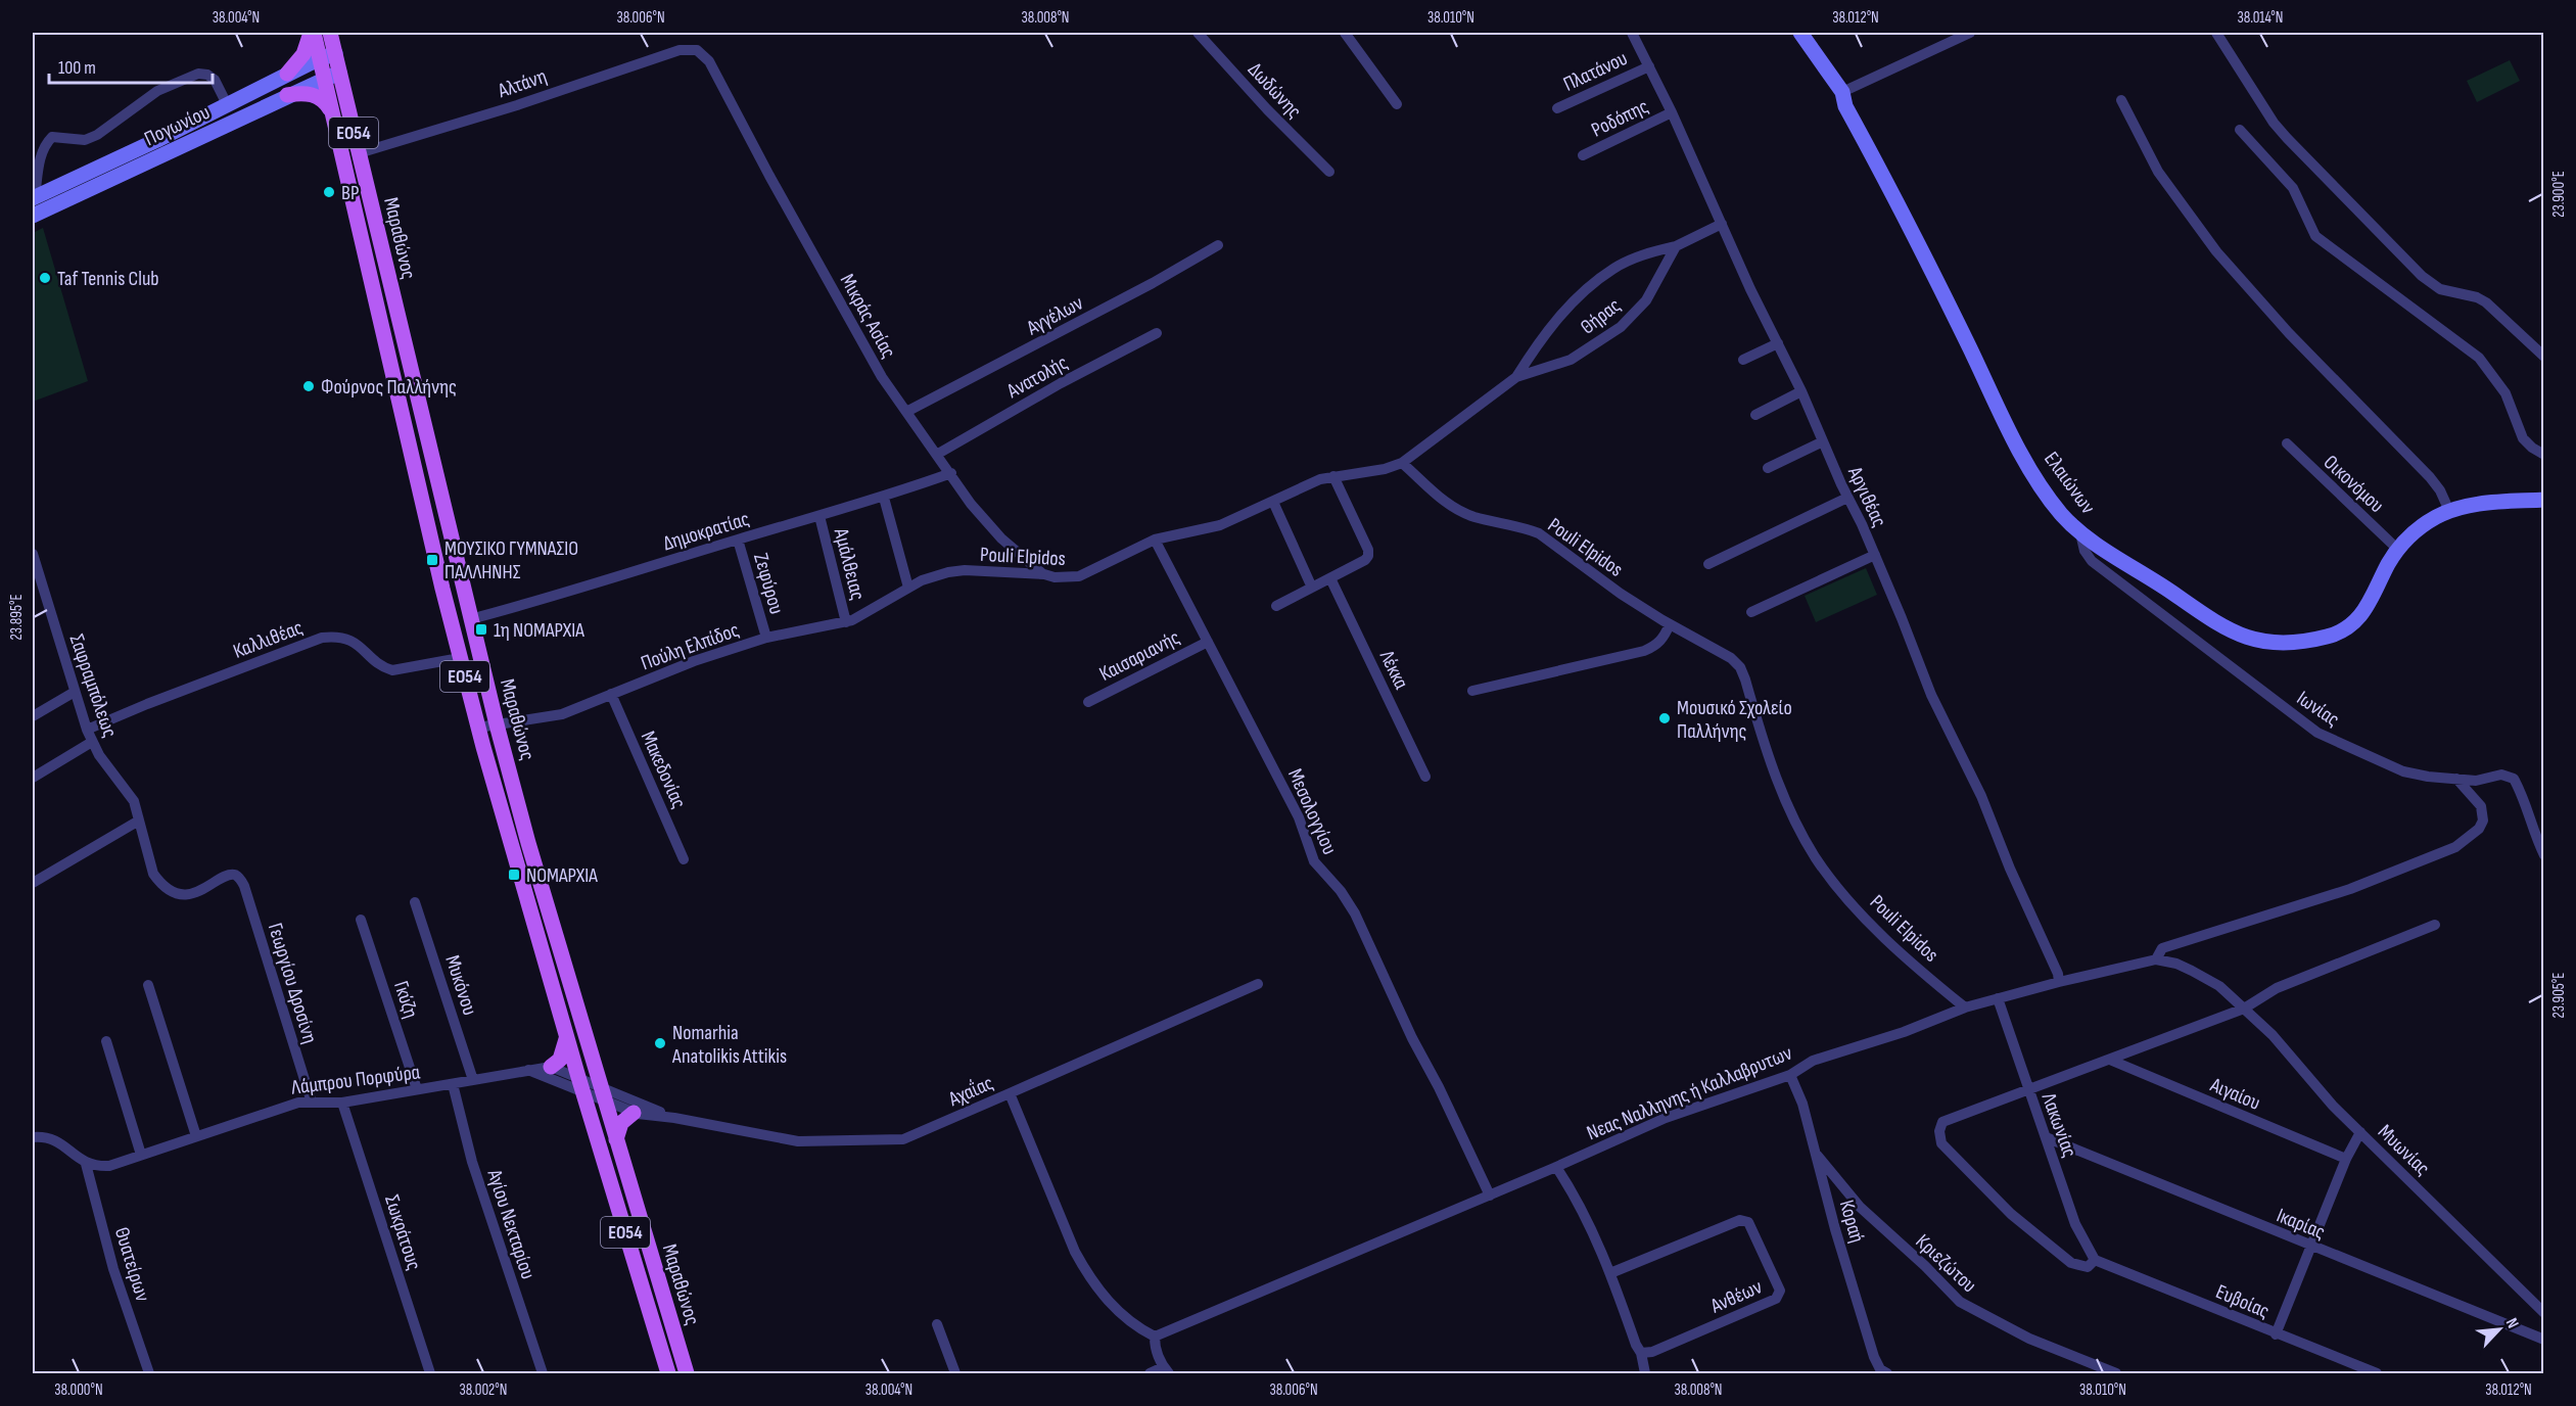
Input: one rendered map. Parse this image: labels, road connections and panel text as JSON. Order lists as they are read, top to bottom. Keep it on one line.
{"streets":{"main road":["Πογωνίου","ΕΟ54","Μαραθώνος","Ελαιώνων"],"street":["Πλατάνου","Αλτάνη","Δωδώνης","Ροδόπης","Αγγέλων","Μικράς Ασίας","Θήρας","Ανατολής","Οικονόμου","Αργιθέας","Δημοκρατίας","Pouli Elpidos","Αμάλθειας","Ζεφύρου","Καλλιθέας","Πούλη Ελπίδος","Καισαριανής","Λέκκα","Σαφραμπόλεως","Ιωνίας","Μακεδονίας","Μεσολογγίου","Γεωργίου Δροσίνη","Μυκόνου","Γκύζη","Λάμπρου Πορφύρα","Αχαΐας","Νεας Nαλληνης ή Καλλαβρυτων","Αιγαίου","Λακωνίας","Μυωνίας","Κοραή","Ικαρίας","Αγίου Νεκταρίου","Σωκράτους","Κριεζώτου","Θυατείρων","Ανθέων","Ευβοίας"]},"crossings":[["Πλατάνου","Αργιθέας"],["Αλτάνη","Μαραθώνος"],["Αλτάνη","Μικράς Ασίας"],["Ροδόπης","Αργιθέας"],["Πογωνίου","Μαραθώνος"],["Μαραθώνος","Δημοκρατίας"],["Μαραθώνος","Καλλιθέας"],["Μαραθώνος","Πούλη Ελπίδος"],["Μαραθώνος","Λάμπρου Πορφύρα"],["Μαραθώνος","Αχαΐας"],["Αγγέλων","Μικράς Ασίας"],["Μικράς Ασίας","Ανατολής"],["Μικράς Ασίας","Δημοκρατίας"],["Μικράς Ασίας","Pouli Elpidos"],["Θήρας","Αργιθέας"],["Θήρας","Pouli Elpidos"],["Ελαιώνων","Οικονόμου"],["Ελαιώνων","Ιωνίας"],["Αργιθέας","Νεας Nαλληνης ή Καλλαβρυτων"],["Δημοκρατίας","Αμάλθειας"],["Δημοκρατίας","Ζεφύρου"],["Pouli Elpidos","Πούλη Ελπίδος"],["Pouli Elpidos","Μεσολογγίου"],["Pouli Elpidos","Νεας Nαλληνης ή Καλλαβρυτων"],["Αμάλθειας","Πούλη Ελπίδος"],["Ζεφύρου","Πούλη Ελπίδος"],["Καλλιθέας","Σαφραμπόλεως"],["Πούλη Ελπίδος","Μακεδονίας"],["Καισαριανής","Μεσολογγίου"],["Σαφραμπόλεως","Γεωργίου Δροσίνη"],["Μεσολογγίου","Νεας Nαλληνης ή Καλλαβρυτων"],["Γεωργίου Δροσίνη","Λάμπρου Πορφύρα"],["Μυκόνου","Λάμπρου Πορφύρα"],["Γκύζη","Λάμπρου Πορφύρα"],["Λάμπρου Πορφύρα","Αχαΐας"],["Λάμπρου Πορφύρα","Αγίου Νεκταρίου"],["Λάμπρου Πορφύρα","Σωκράτους"],["Λάμπρου Πορφύρα","Θυατείρων"],["Αχαΐας","Νεας Nαλληνης ή Καλλαβρυτων"],["Νεας Nαλληνης ή Καλλαβρυτων","Λακωνίας"],["Νεας Nαλληνης ή Καλλαβρυτων","Μυωνίας"],["Νεας Nαλληνης ή Καλλαβρυτων","Κοραή"],["Λακωνίας","Ικαρίας"],["Λακωνίας","Ευβοίας"],["Κοραή","Κριεζώτου"]],"places":{"other":["BP","Taf Tennis Club","Φούρνος Παλλήνης","Μουσικό Σχολείο Παλλήνης","Nomarhia Anatolikis Attikis"],"transit":["ΜΟΥΣΙΚΟ ΓΥΜΝΑΣΙΟ ΠΑΛΛΗΝΗΣ","1η ΝΟΜΑΡΧΙΑ","ΝΟΜΑΡΧΙΑ"]},"scale_bar":"100 m","north":"top right","coordinates":["38.004°N","38.006°N","38.008°N","38.010°N","38.012°N","38.014°N","23.900°E","23.895°E","23.905°E","38.000°N","38.002°N"]}
